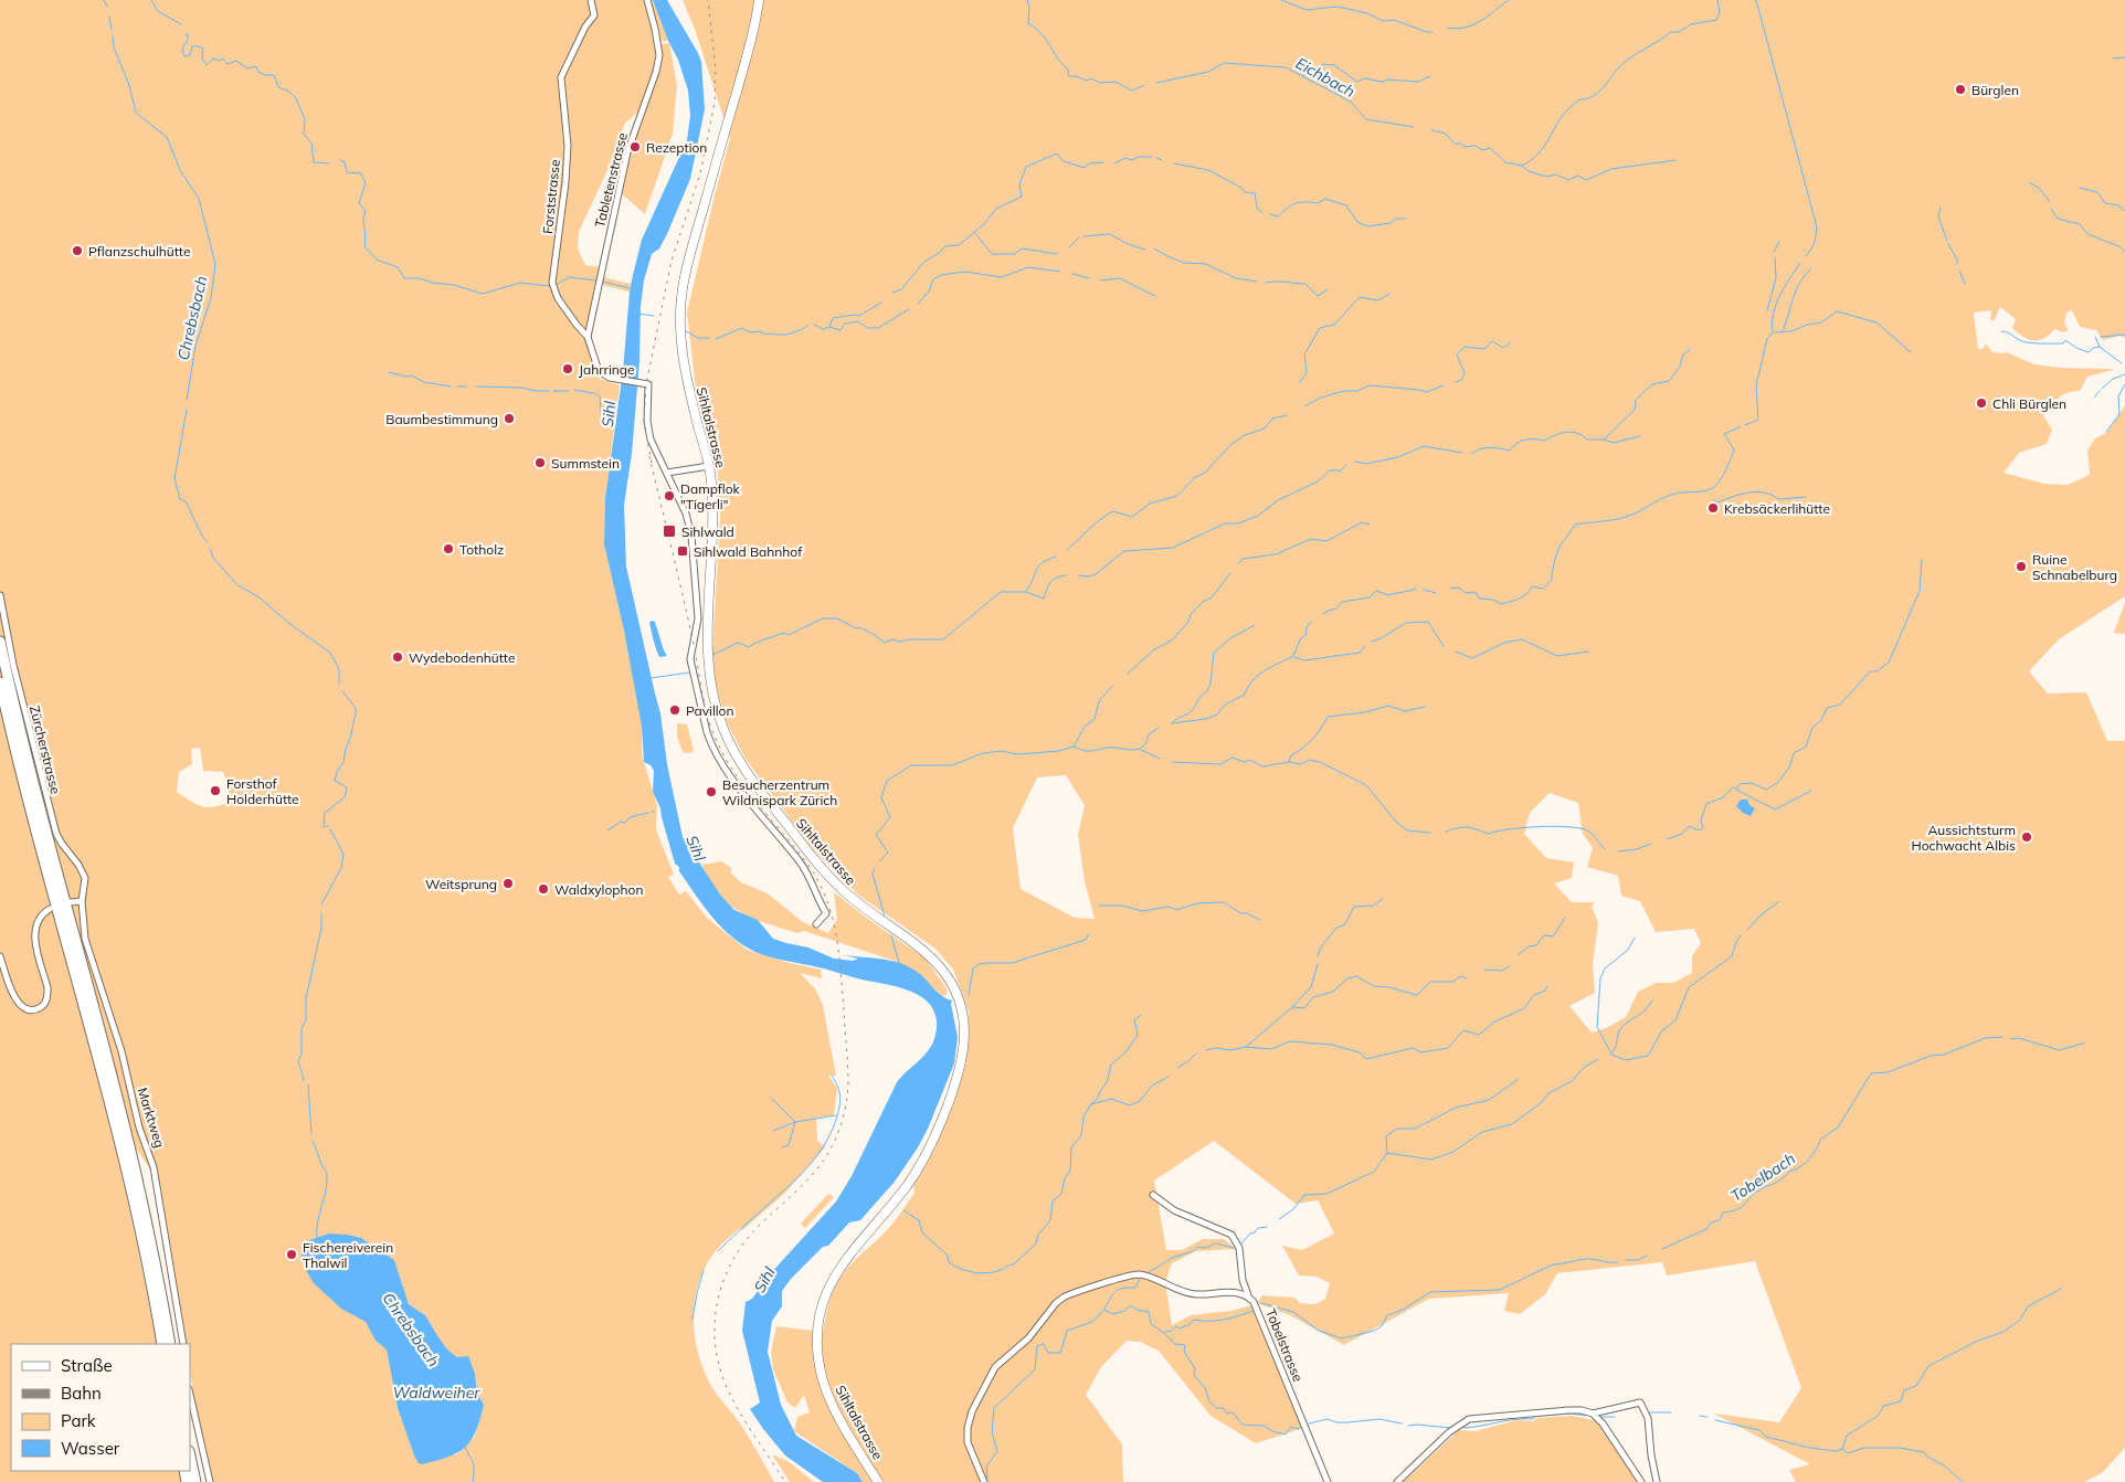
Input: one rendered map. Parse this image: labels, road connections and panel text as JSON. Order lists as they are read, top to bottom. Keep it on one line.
{"streets":{"main road":["Sihltalstrasse"],"street":["Tabletenstrasse","Forststrasse","Zürcherstrasse","Marktweg","Tobelstrasse"]},"crossings":[["Tabletenstrasse","Forststrasse"],["Zürcherstrasse","Marktweg"]],"water":["Eichbach","Chrebsbach","Sihl","Tobelbach","Waldweiher"],"places":{"other":["Bürglen","Rezeption","Pflanzschulhütte","Jahrringe","Chli Bürglen","Baumbestimmung","Summstein","Dampflok \"Tigerli\"","Krebsäckerlihütte","Totholz","Ruine Schnabelburg","Wydebodenhütte","Pavillon","Forsthof Holderhütte","Besucherzentrum Wildnispark Zürich","Aussichtsturm Hochwacht Albis","Weitsprung","Waldxylophon","Fischereiverein Thalwil"],"transit":["Sihlwald","Sihlwald Bahnhof"]},"legend":["Straße","Bahn","Park","Wasser"]}
